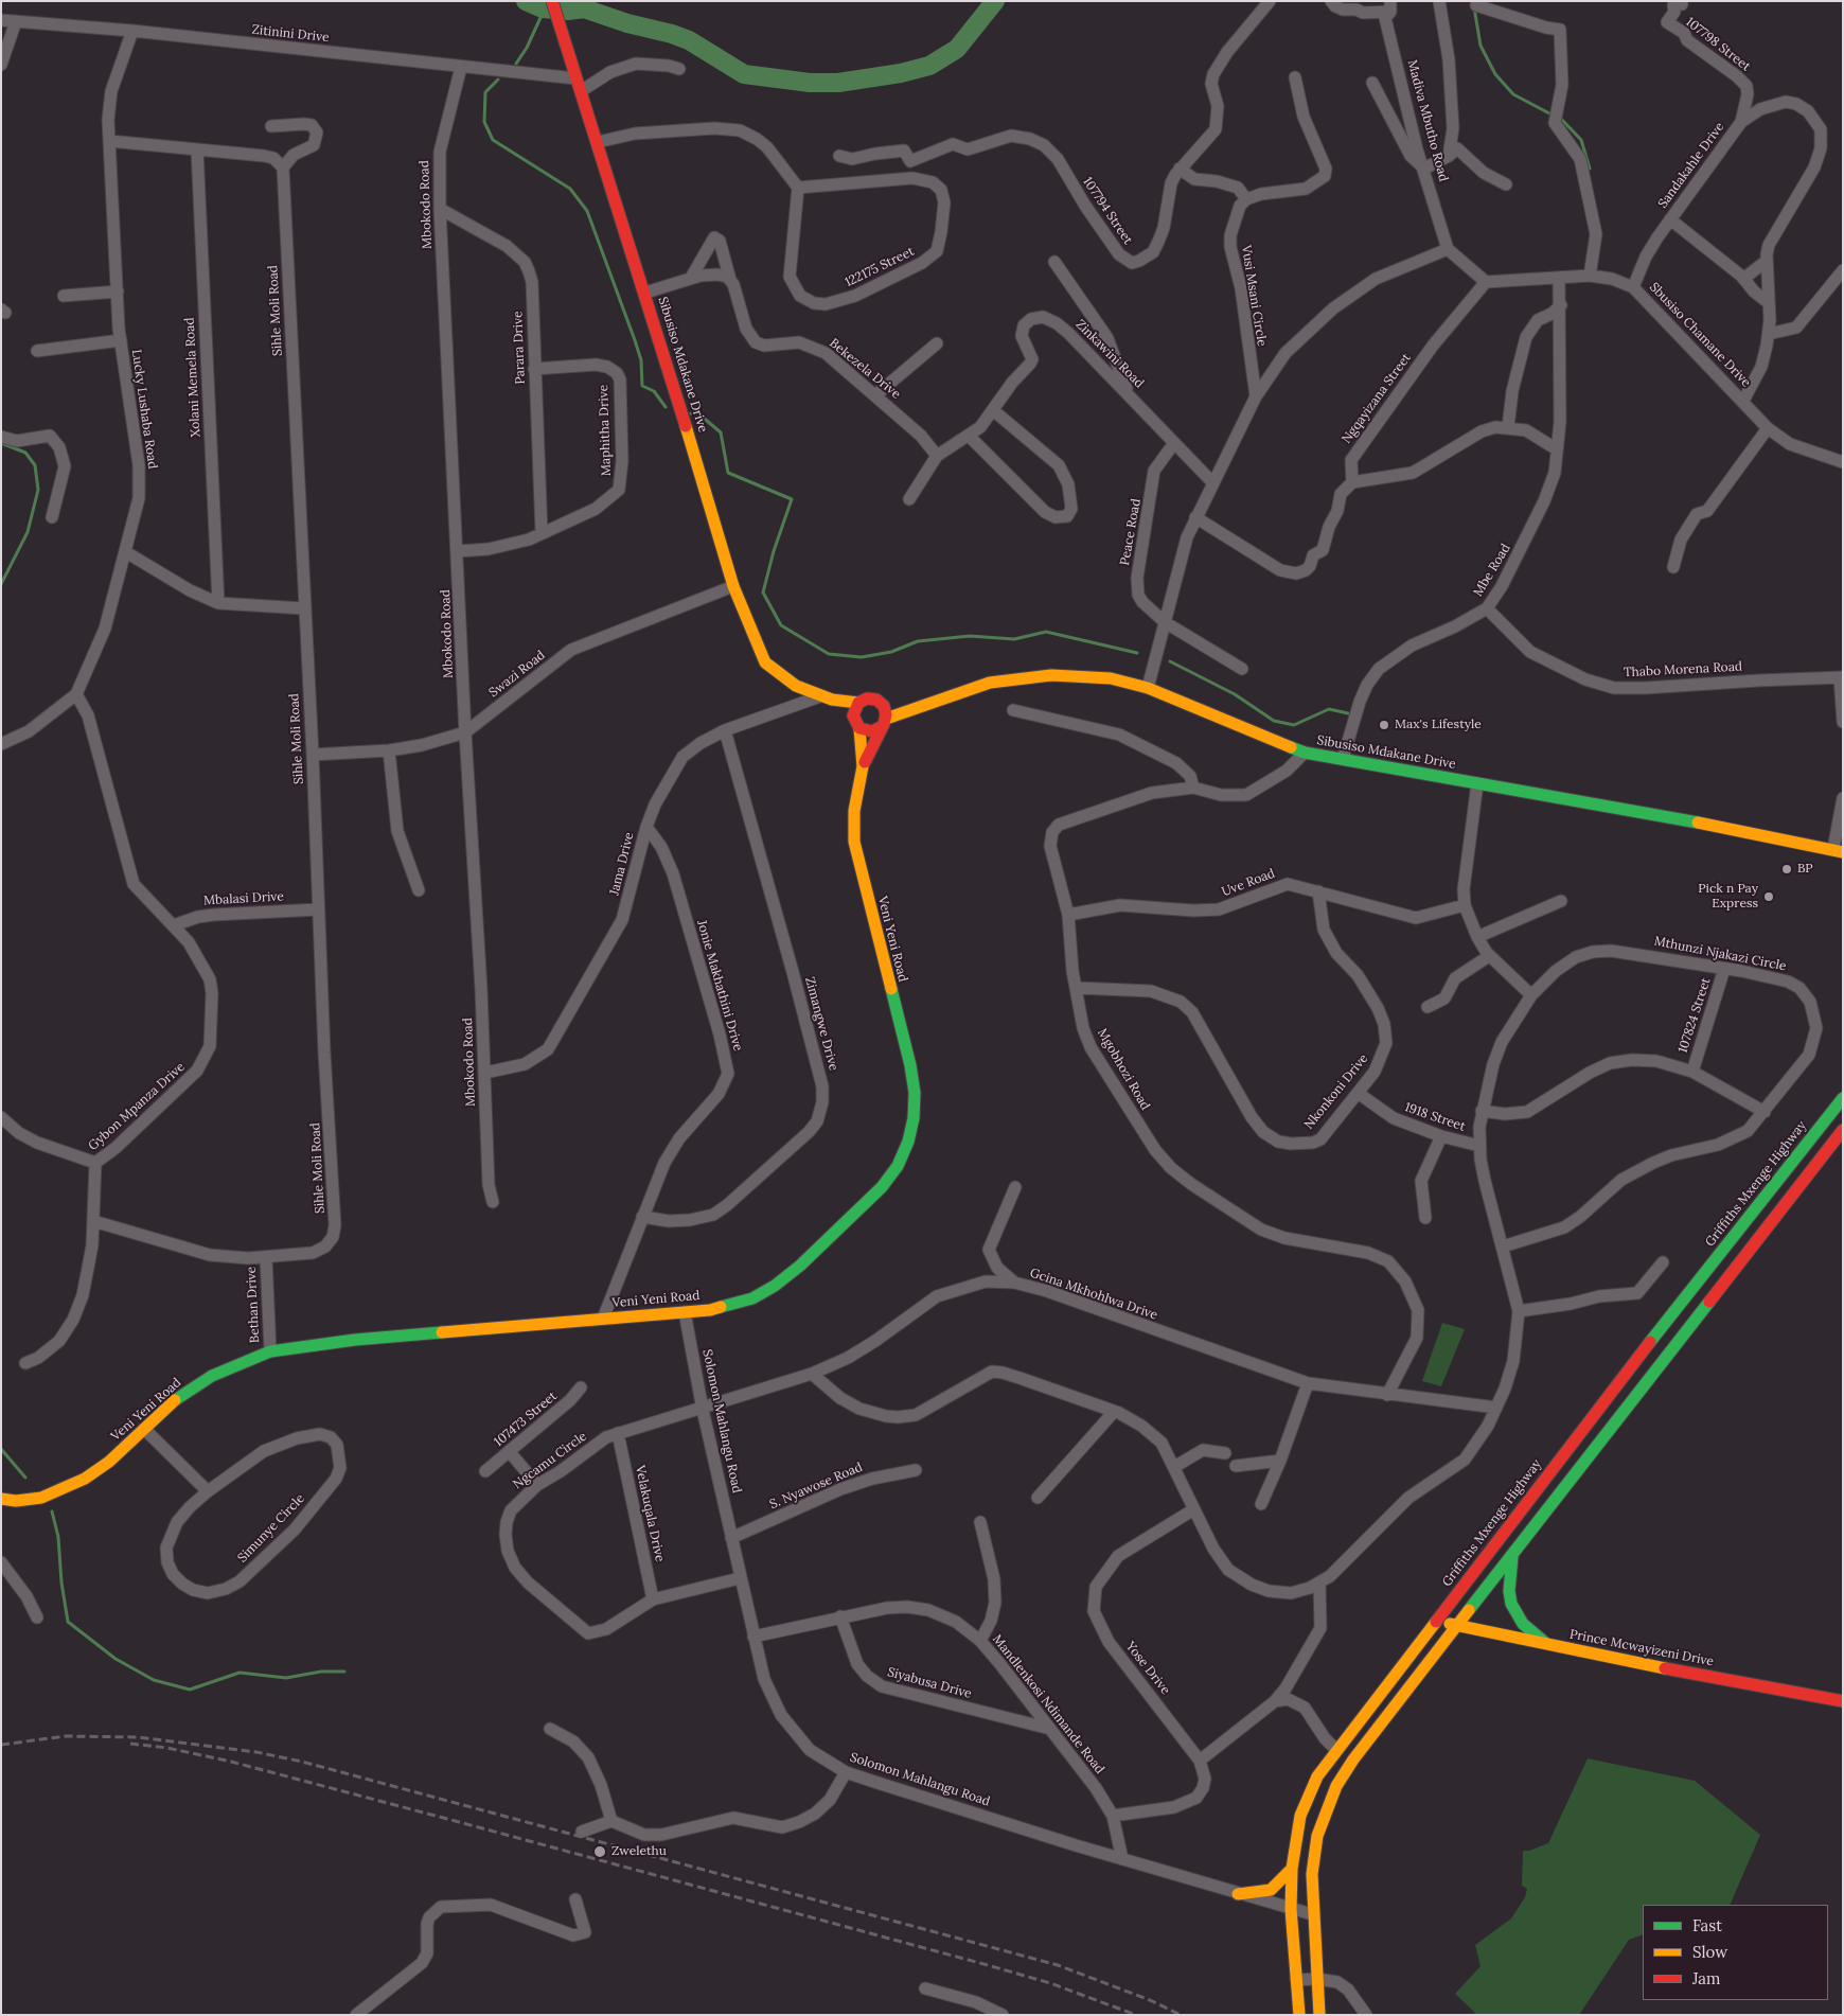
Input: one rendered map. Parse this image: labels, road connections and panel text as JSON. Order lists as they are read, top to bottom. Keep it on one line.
{"streets":{"street":["Zitinini Drive","107798 Street","Madiva Mbutho Road","Sandakahle Drive","Mbokodo Road","107794 Street","122175 Street","Vusi Msani Circle","Sihle Moli Road","Sbusiso Chamane Drive","Parara Drive","Zinkawini Road","Sibusiso Mdakane Drive","Bekezela Drive","Xolani Memela Road","Ngqayizana Street","Lucky Lushaba Road","Maphitha Drive","Peace Road","Mbe Road","Thabo Morena Road","Swazi Road","Jama Drive","Uve Road","Mbalasi Drive","Veni Yeni Road","Mthunzi Njakazi Circle","Jonie Makhathini Drive","107824 Street","Zimangwe Drive","Mgobhozi Road","Nkonkoni Drive","Gybon Mpanza Drive","1918 Street","Griffiths Mxenge Highway","Gcina Mkhohlwa Drive","Bethan Drive","107473 Street","Solomon Mahlangu Road","Ngcamu Circle","S. Nyawose Road","Velakuqala Drive","Simunye Circle","Prince Mcwayizeni Drive","Yose Drive","Siyabusa Drive","Mandlenkosi Ndimande Road"]},"crossings":[["Zitinini Drive","Mbokodo Road"],["Zitinini Drive","Sibusiso Mdakane Drive"],["Zitinini Drive","Lucky Lushaba Road"],["107798 Street","Sandakahle Drive"],["Sandakahle Drive","Sbusiso Chamane Drive"],["Mbokodo Road","Parara Drive"],["Mbokodo Road","Maphitha Drive"],["Mbokodo Road","Swazi Road"],["Mbokodo Road","Jama Drive"],["Sihle Moli Road","Swazi Road"],["Sihle Moli Road","Mbalasi Drive"],["Sihle Moli Road","Gybon Mpanza Drive"],["Sihle Moli Road","Bethan Drive"],["Sbusiso Chamane Drive","Ngqayizana Street"],["Sbusiso Chamane Drive","Mbe Road"],["Parara Drive","Maphitha Drive"],["Zinkawini Road","Bekezela Drive"],["Zinkawini Road","Peace Road"],["Sibusiso Mdakane Drive","Mbe Road"],["Sibusiso Mdakane Drive","Swazi Road"],["Sibusiso Mdakane Drive","Jama Drive"],["Sibusiso Mdakane Drive","Veni Yeni Road"],["Sibusiso Mdakane Drive","Mgobhozi Road"],["Lucky Lushaba Road","Gybon Mpanza Drive"],["Mbe Road","Thabo Morena Road"],["Jama Drive","Jonie Makhathini Drive"],["Jama Drive","Zimangwe Drive"],["Uve Road","Mgobhozi Road"],["Uve Road","Nkonkoni Drive"],["Mbalasi Drive","Gybon Mpanza Drive"],["Veni Yeni Road","Jonie Makhathini Drive"],["Veni Yeni Road","Bethan Drive"],["Veni Yeni Road","Solomon Mahlangu Road"],["Mthunzi Njakazi Circle","107824 Street"],["Mthunzi Njakazi Circle","1918 Street"],["Mthunzi Njakazi Circle","Gcina Mkhohlwa Drive"],["Mthunzi Njakazi Circle","Yose Drive"],["Jonie Makhathini Drive","Zimangwe Drive"],["Mgobhozi Road","Nkonkoni Drive"],["Mgobhozi Road","Gcina Mkhohlwa Drive"],["Nkonkoni Drive","1918 Street"],["Griffiths Mxenge Highway","Solomon Mahlangu Road"],["Griffiths Mxenge Highway","Prince Mcwayizeni Drive"],["Gcina Mkhohlwa Drive","Solomon Mahlangu Road"],["Gcina Mkhohlwa Drive","Ngcamu Circle"],["Solomon Mahlangu Road","Ngcamu Circle"],["Solomon Mahlangu Road","S. Nyawose Road"],["Solomon Mahlangu Road","Mandlenkosi Ndimande Road"],["Ngcamu Circle","Velakuqala Drive"],["Yose Drive","Mandlenkosi Ndimande Road"],["Siyabusa Drive","Mandlenkosi Ndimande Road"]],"places":["Max's Lifestyle","BP","Pick n Pay Express","Zwelethu"],"legend":["Fast","Slow","Jam"]}
